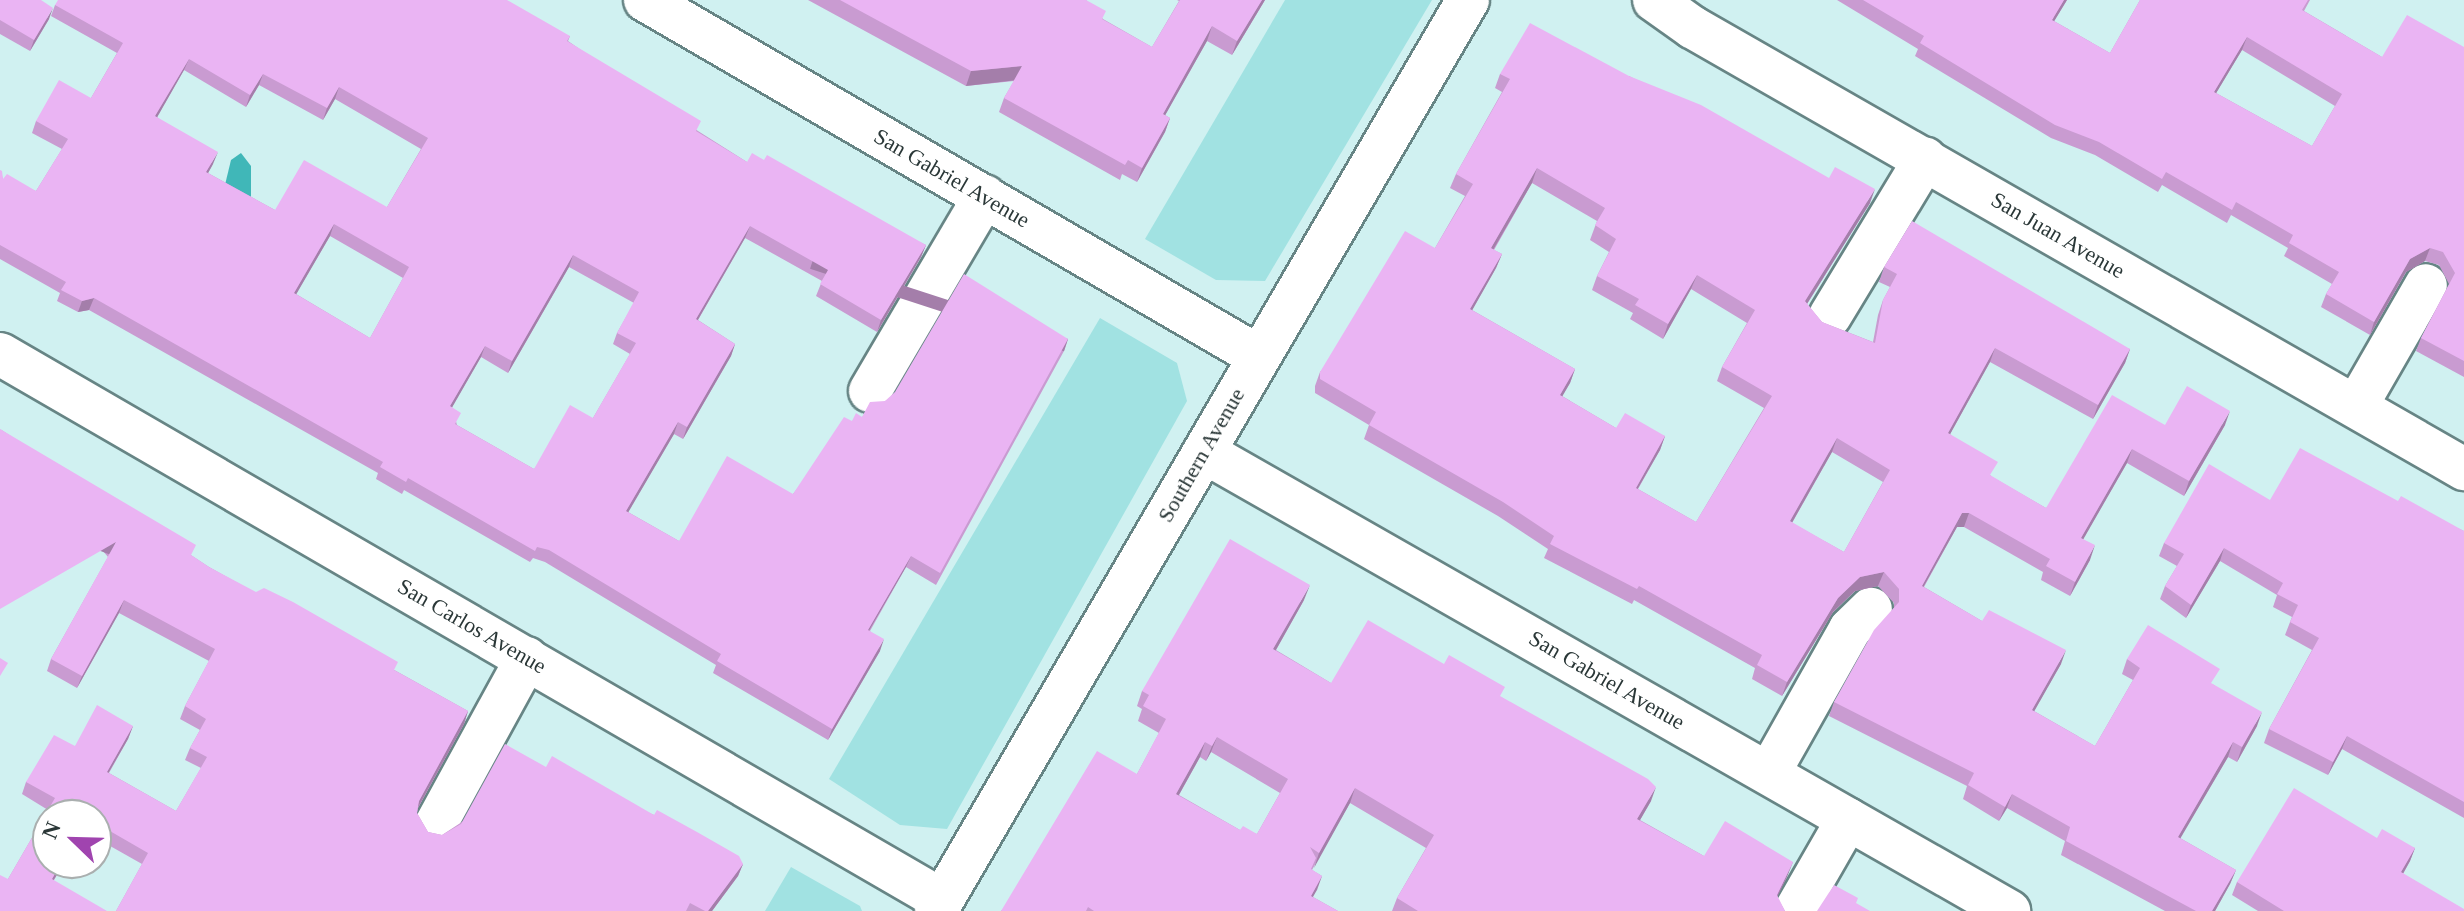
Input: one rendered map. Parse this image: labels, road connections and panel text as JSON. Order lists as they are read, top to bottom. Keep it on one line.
{"streets":{"street":["San Gabriel Avenue","San Juan Avenue","Southern Avenue","San Carlos Avenue"]},"crossings":[["San Gabriel Avenue","Southern Avenue"],["Southern Avenue","San Carlos Avenue"]],"north":"top left"}
